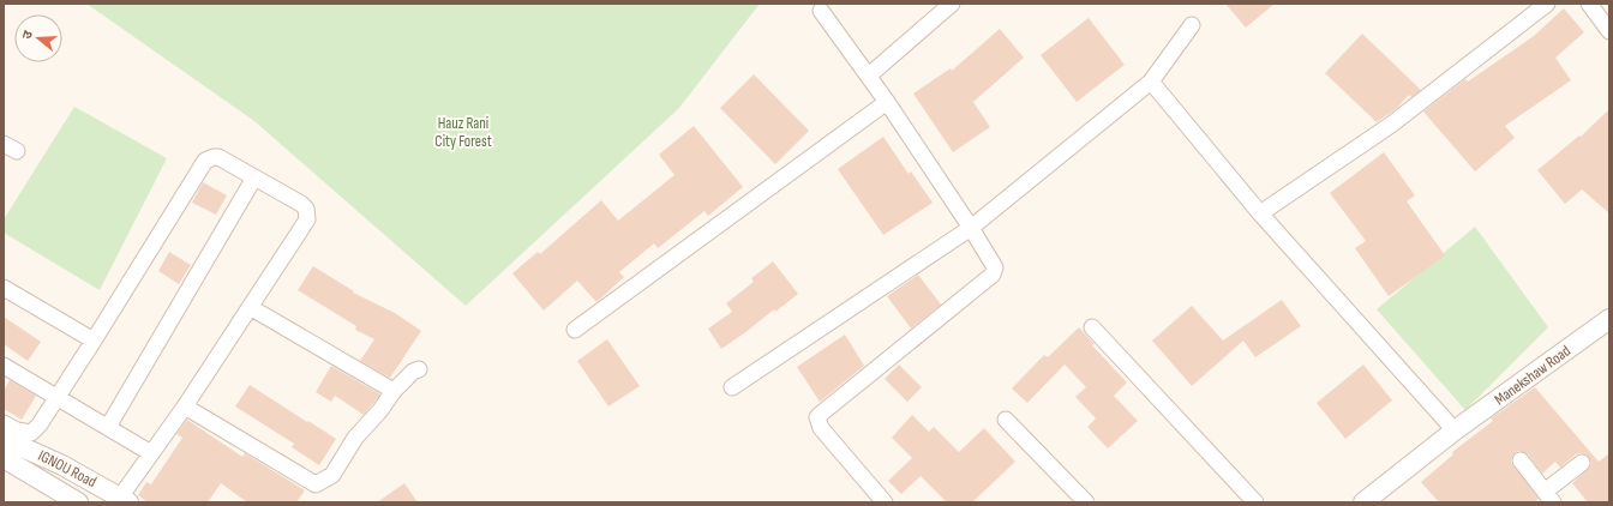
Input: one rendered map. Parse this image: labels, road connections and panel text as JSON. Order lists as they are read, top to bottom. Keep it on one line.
{"streets":{"street":["Manekshaw Road","IGNOU Road"]},"parks":["Hauz Rani City Forest"],"north":"left"}
